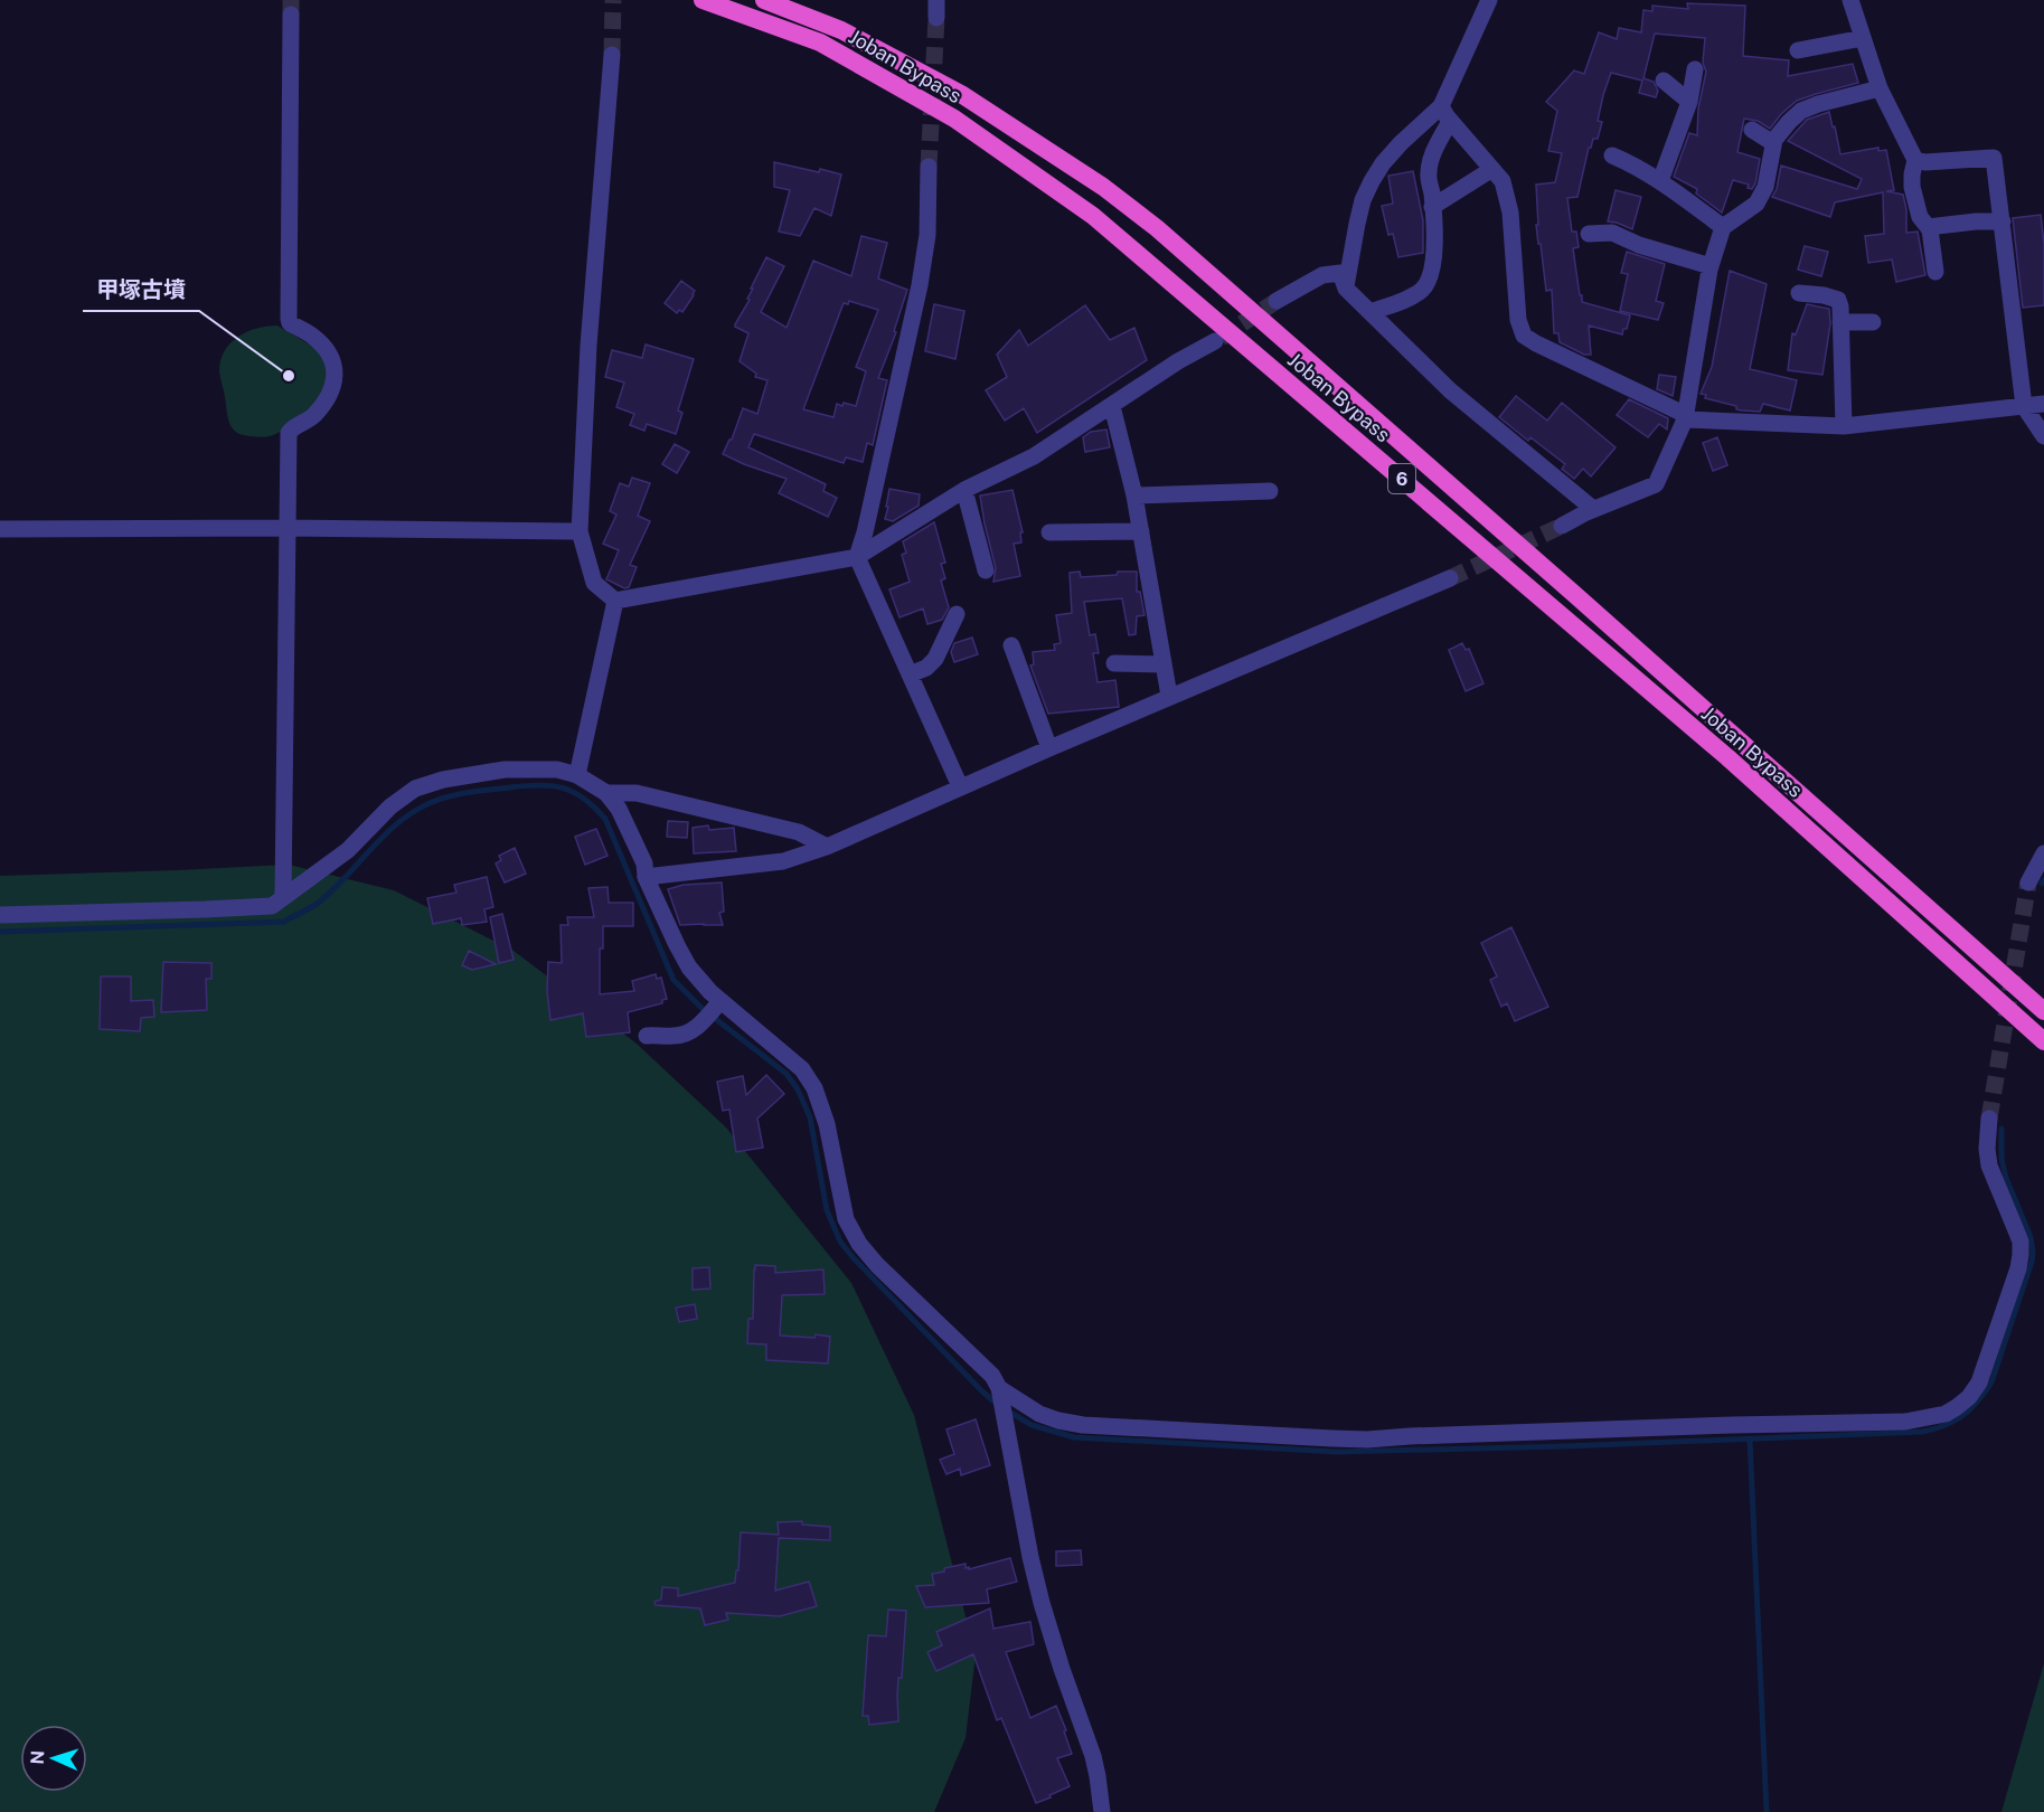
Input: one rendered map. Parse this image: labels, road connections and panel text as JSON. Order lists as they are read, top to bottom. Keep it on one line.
{"streets":{"highway":["Joban Bypass","6"]},"places":["甲塚古墳"],"north":"left"}
